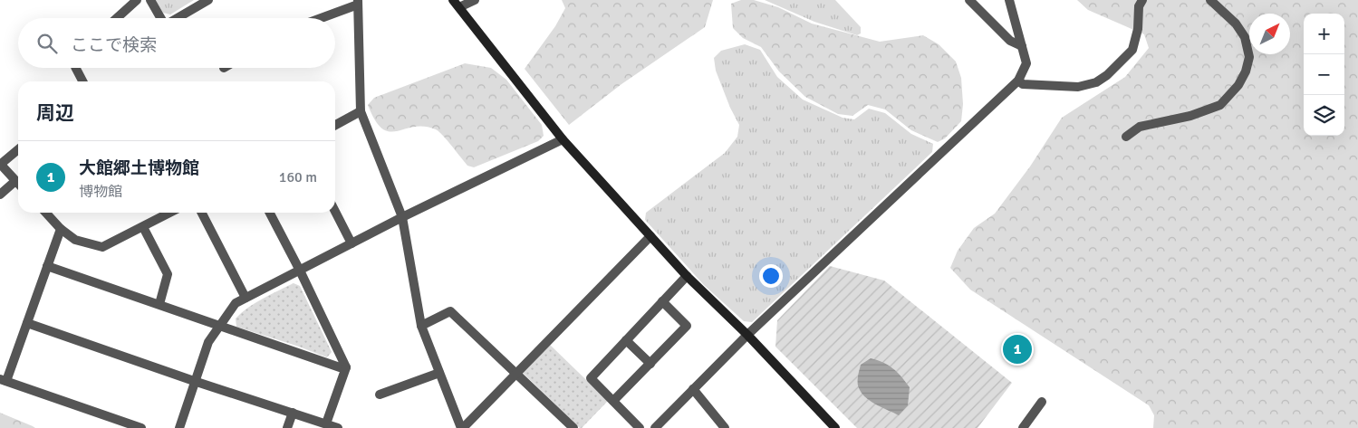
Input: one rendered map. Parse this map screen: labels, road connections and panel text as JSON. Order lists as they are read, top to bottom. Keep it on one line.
{"north":"top right","page":{"map_buttons":["+","−"],"search":"ここで検索","heading":"周辺","list":[{"mark":"1","name":"大館郷土博物館","note":"博物館","value":"160 m"}],"pins":"1"}}
